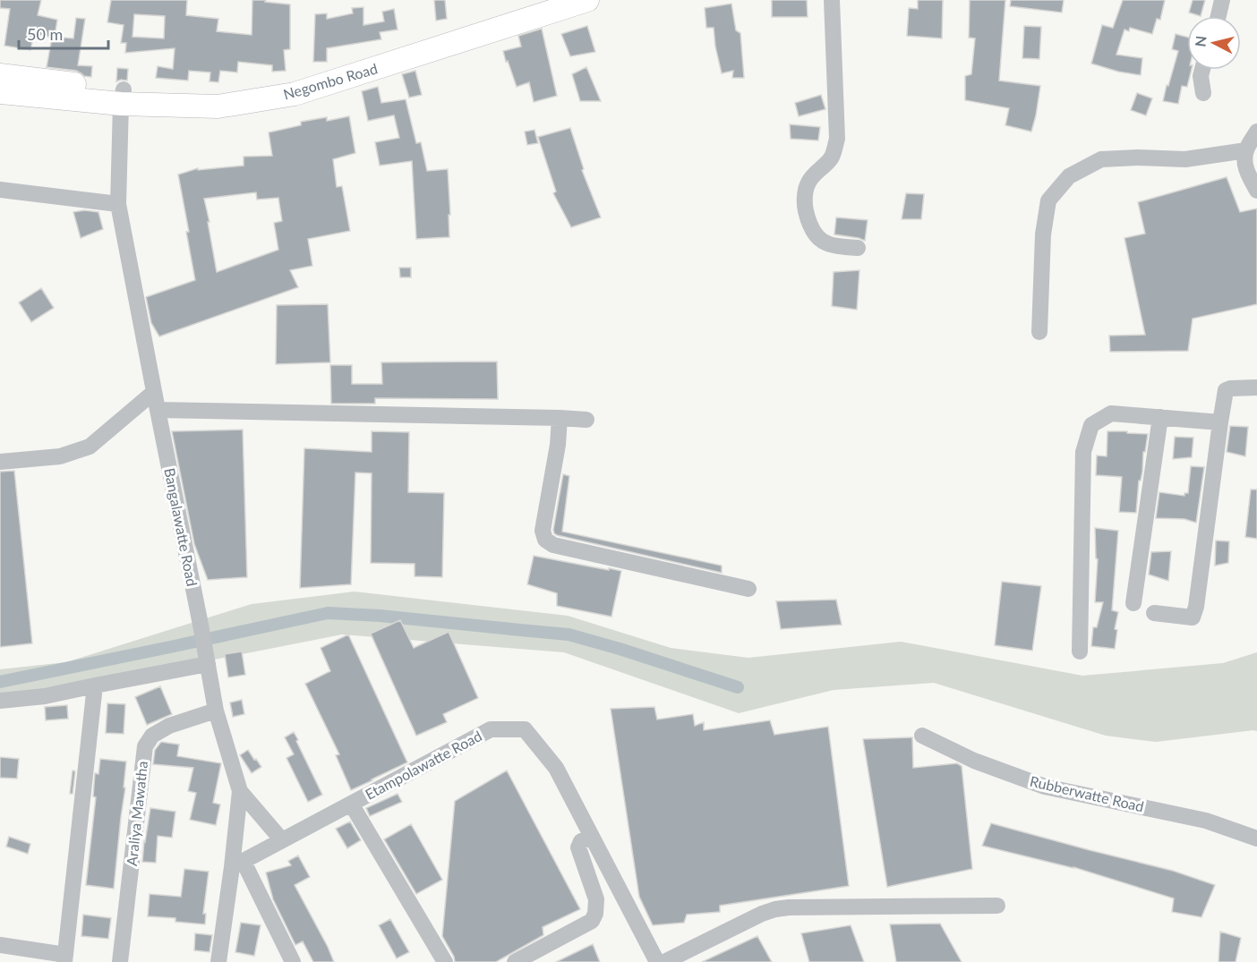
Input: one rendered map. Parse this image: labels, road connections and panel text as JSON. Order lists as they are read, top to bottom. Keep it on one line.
{"streets":{"highway":["Negombo Road"],"street":["Bangalawatte Road","Etampolawatte Road","Rubberwatte Road","Araliya Mawatha"]},"crossings":[["Negombo Road","Bangalawatte Road"],["Bangalawatte Road","Etampolawatte Road"],["Bangalawatte Road","Araliya Mawatha"]],"scale_bar":"50 m","north":"left"}
